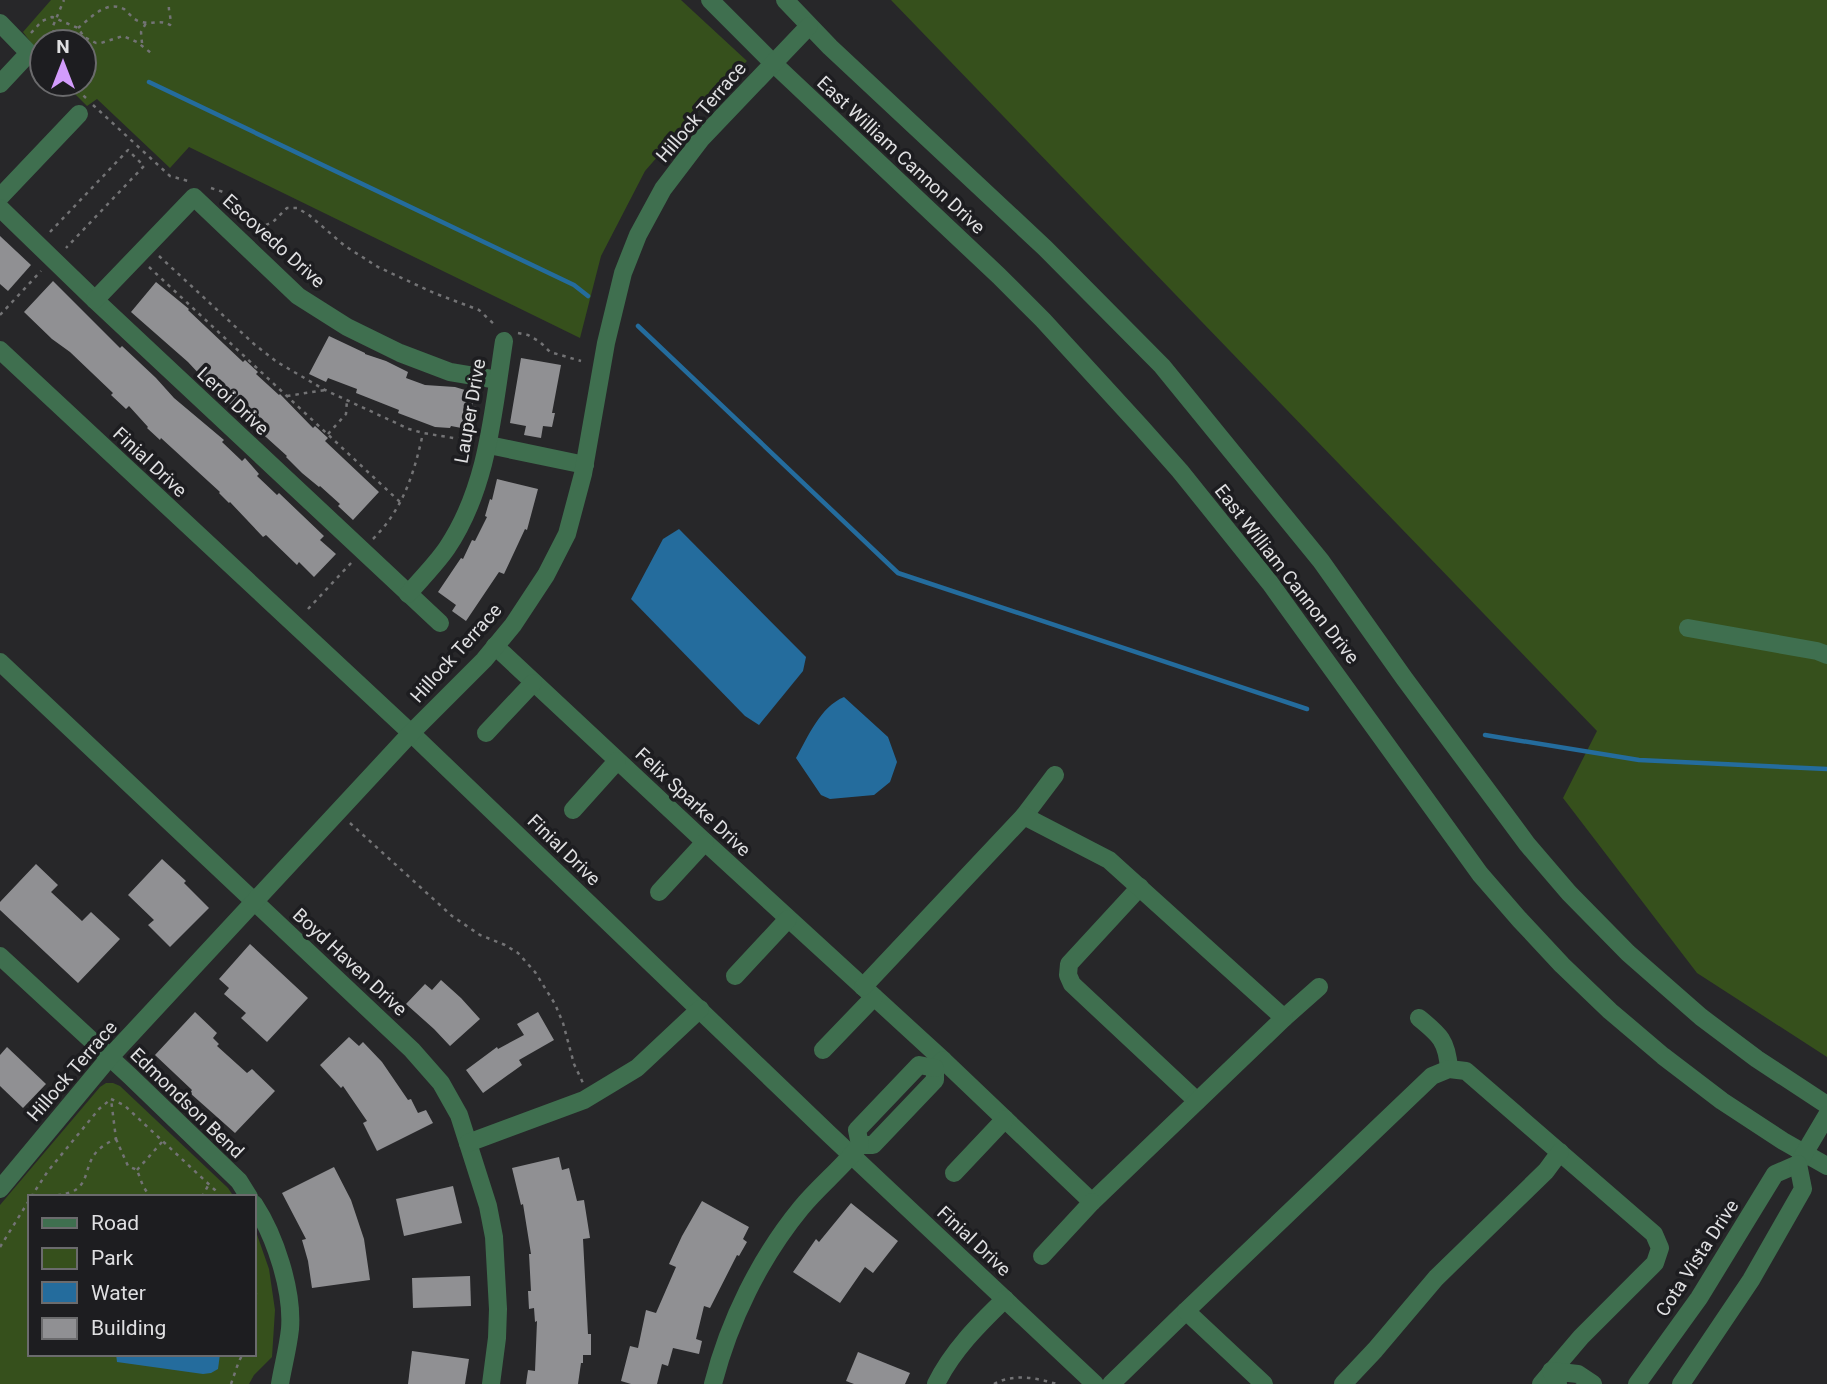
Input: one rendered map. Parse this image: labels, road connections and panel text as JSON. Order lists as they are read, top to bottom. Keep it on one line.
{"streets":{"street":["Hillock Terrace","East William Cannon Drive","Escovedo Drive","Leroi Drive","Lauper Drive","Finial Drive","Felix Sparke Drive","Boyd Haven Drive","Edmondson Bend","Cota Vista Drive"]},"crossings":[["Hillock Terrace","East William Cannon Drive"],["Hillock Terrace","Finial Drive"],["Hillock Terrace","Felix Sparke Drive"],["Hillock Terrace","Boyd Haven Drive"],["Hillock Terrace","Edmondson Bend"],["East William Cannon Drive","Cota Vista Drive"],["Escovedo Drive","Leroi Drive"],["Escovedo Drive","Lauper Drive"],["Leroi Drive","Lauper Drive"]],"legend":["Road","Park","Water","Building"],"north":"top"}
